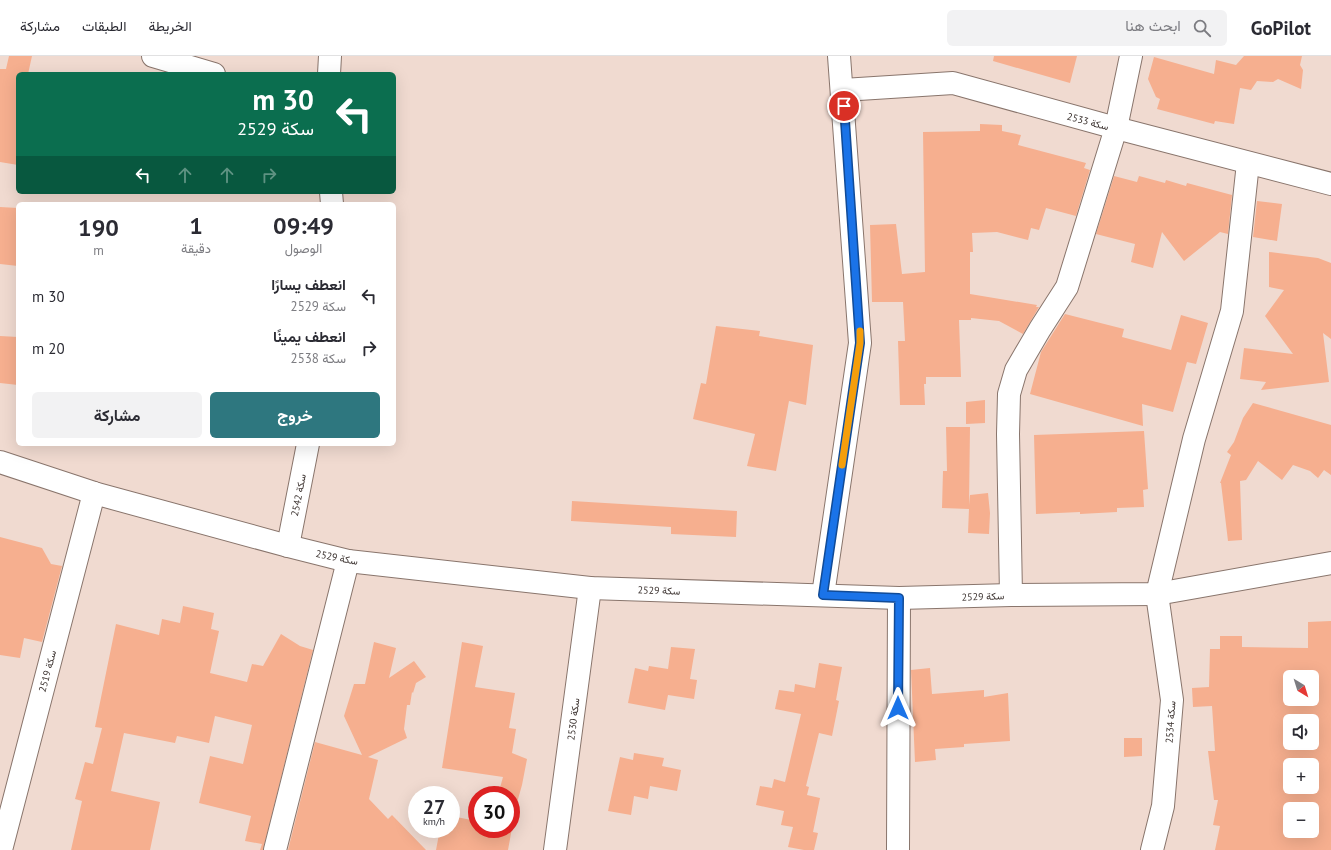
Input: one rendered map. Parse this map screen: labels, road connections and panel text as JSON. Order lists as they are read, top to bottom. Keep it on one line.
{"streets":{"street":["سكة 2533","سكة 2542","سكة 2529","سكة 2519","سكة 2530","سكة 2534"]},"crossings":[["سكة 2542","سكة 2529"],["سكة 2529","سكة 2519"],["سكة 2529","سكة 2530"],["سكة 2529","سكة 2534"]],"north":"bottom right","page":{"header":"GoPilot","search":"ابحث هنا","nav":["الخريطة","الطبقات","مشاركة"],"turn":["30 m","سكة 2529"],"eta":["09:49","الوصول","1","دقيقة","190","m"],"list":[{"name":"انعطف يسارًا","note":"سكة 2529","value":"30 m"},{"name":"انعطف يمينًا","note":"سكة 2538","value":"20 m"}],"buttons":["خروج","مشاركة"],"map_buttons":["+","−"],"speed":"27 km/h","limit":"30"}}
